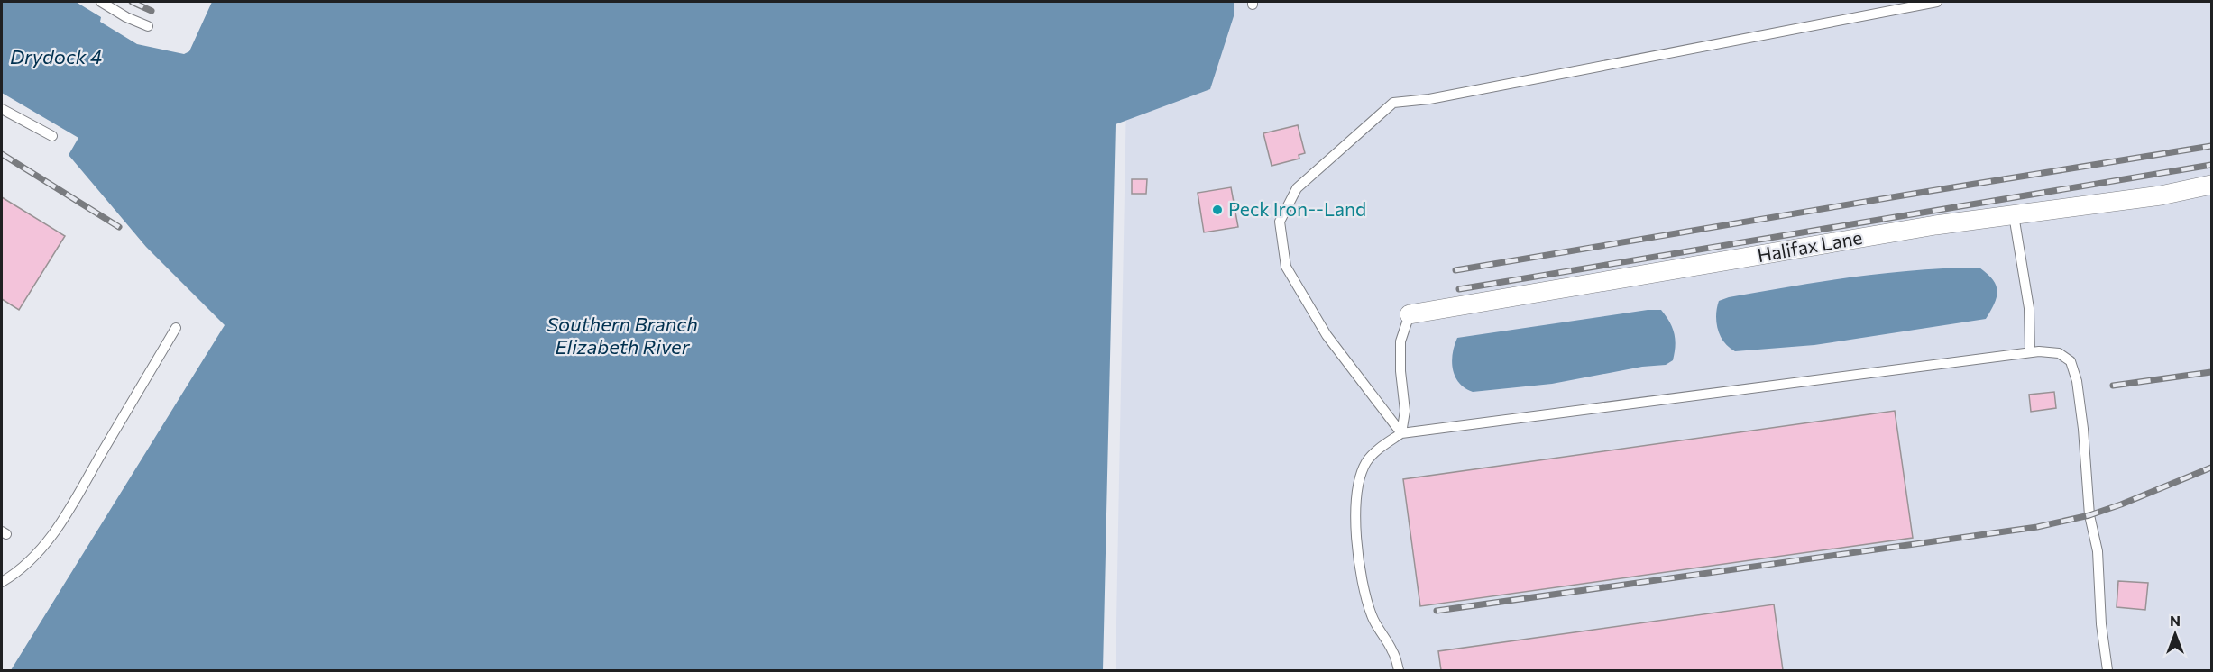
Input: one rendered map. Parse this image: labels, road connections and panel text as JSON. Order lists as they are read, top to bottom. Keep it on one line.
{"streets":{"street":["Halifax Lane"]},"water":["Drydock 4","Southern Branch Elizabeth River"],"places":["Peck Iron--Land"],"north":"top"}
